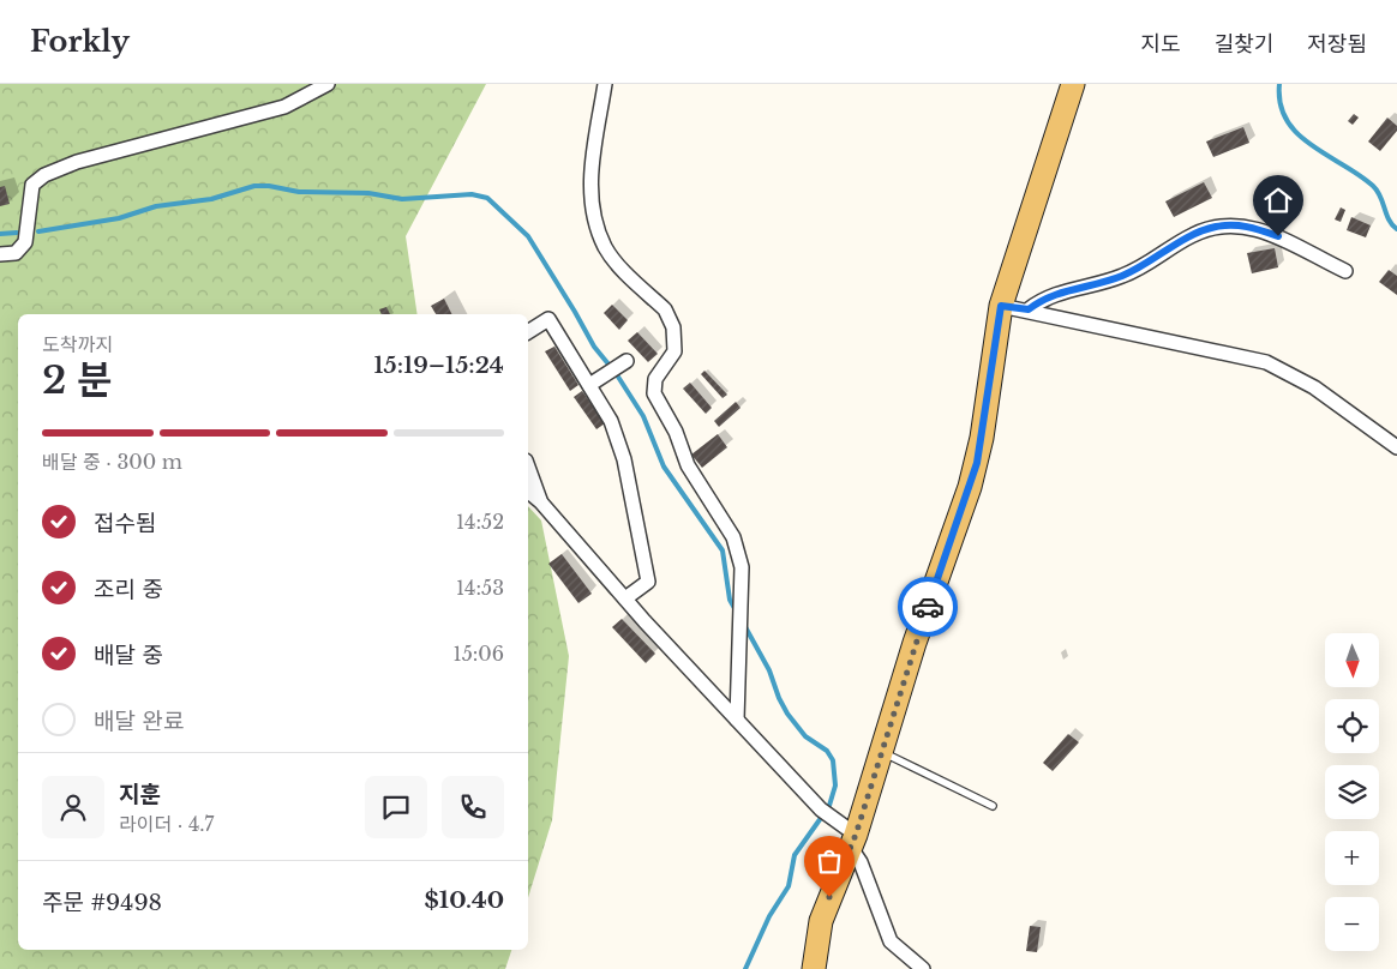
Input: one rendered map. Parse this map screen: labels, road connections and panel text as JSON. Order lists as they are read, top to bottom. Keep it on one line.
{"north":"bottom","page":{"header":"Forkly","nav":["지도","길찾기","저장됨"],"heading":["2 분","도착까지","15:19–15:24"],"panel":["지훈","라이더 · 4.7","주문 #9498","$10.40"],"bar":"배달 중 · 300 m","list":[["접수됨","14:52"],["조리 중","14:53"],["배달 중","15:06"],"배달 완료"],"map_buttons":["+","−"]}}
